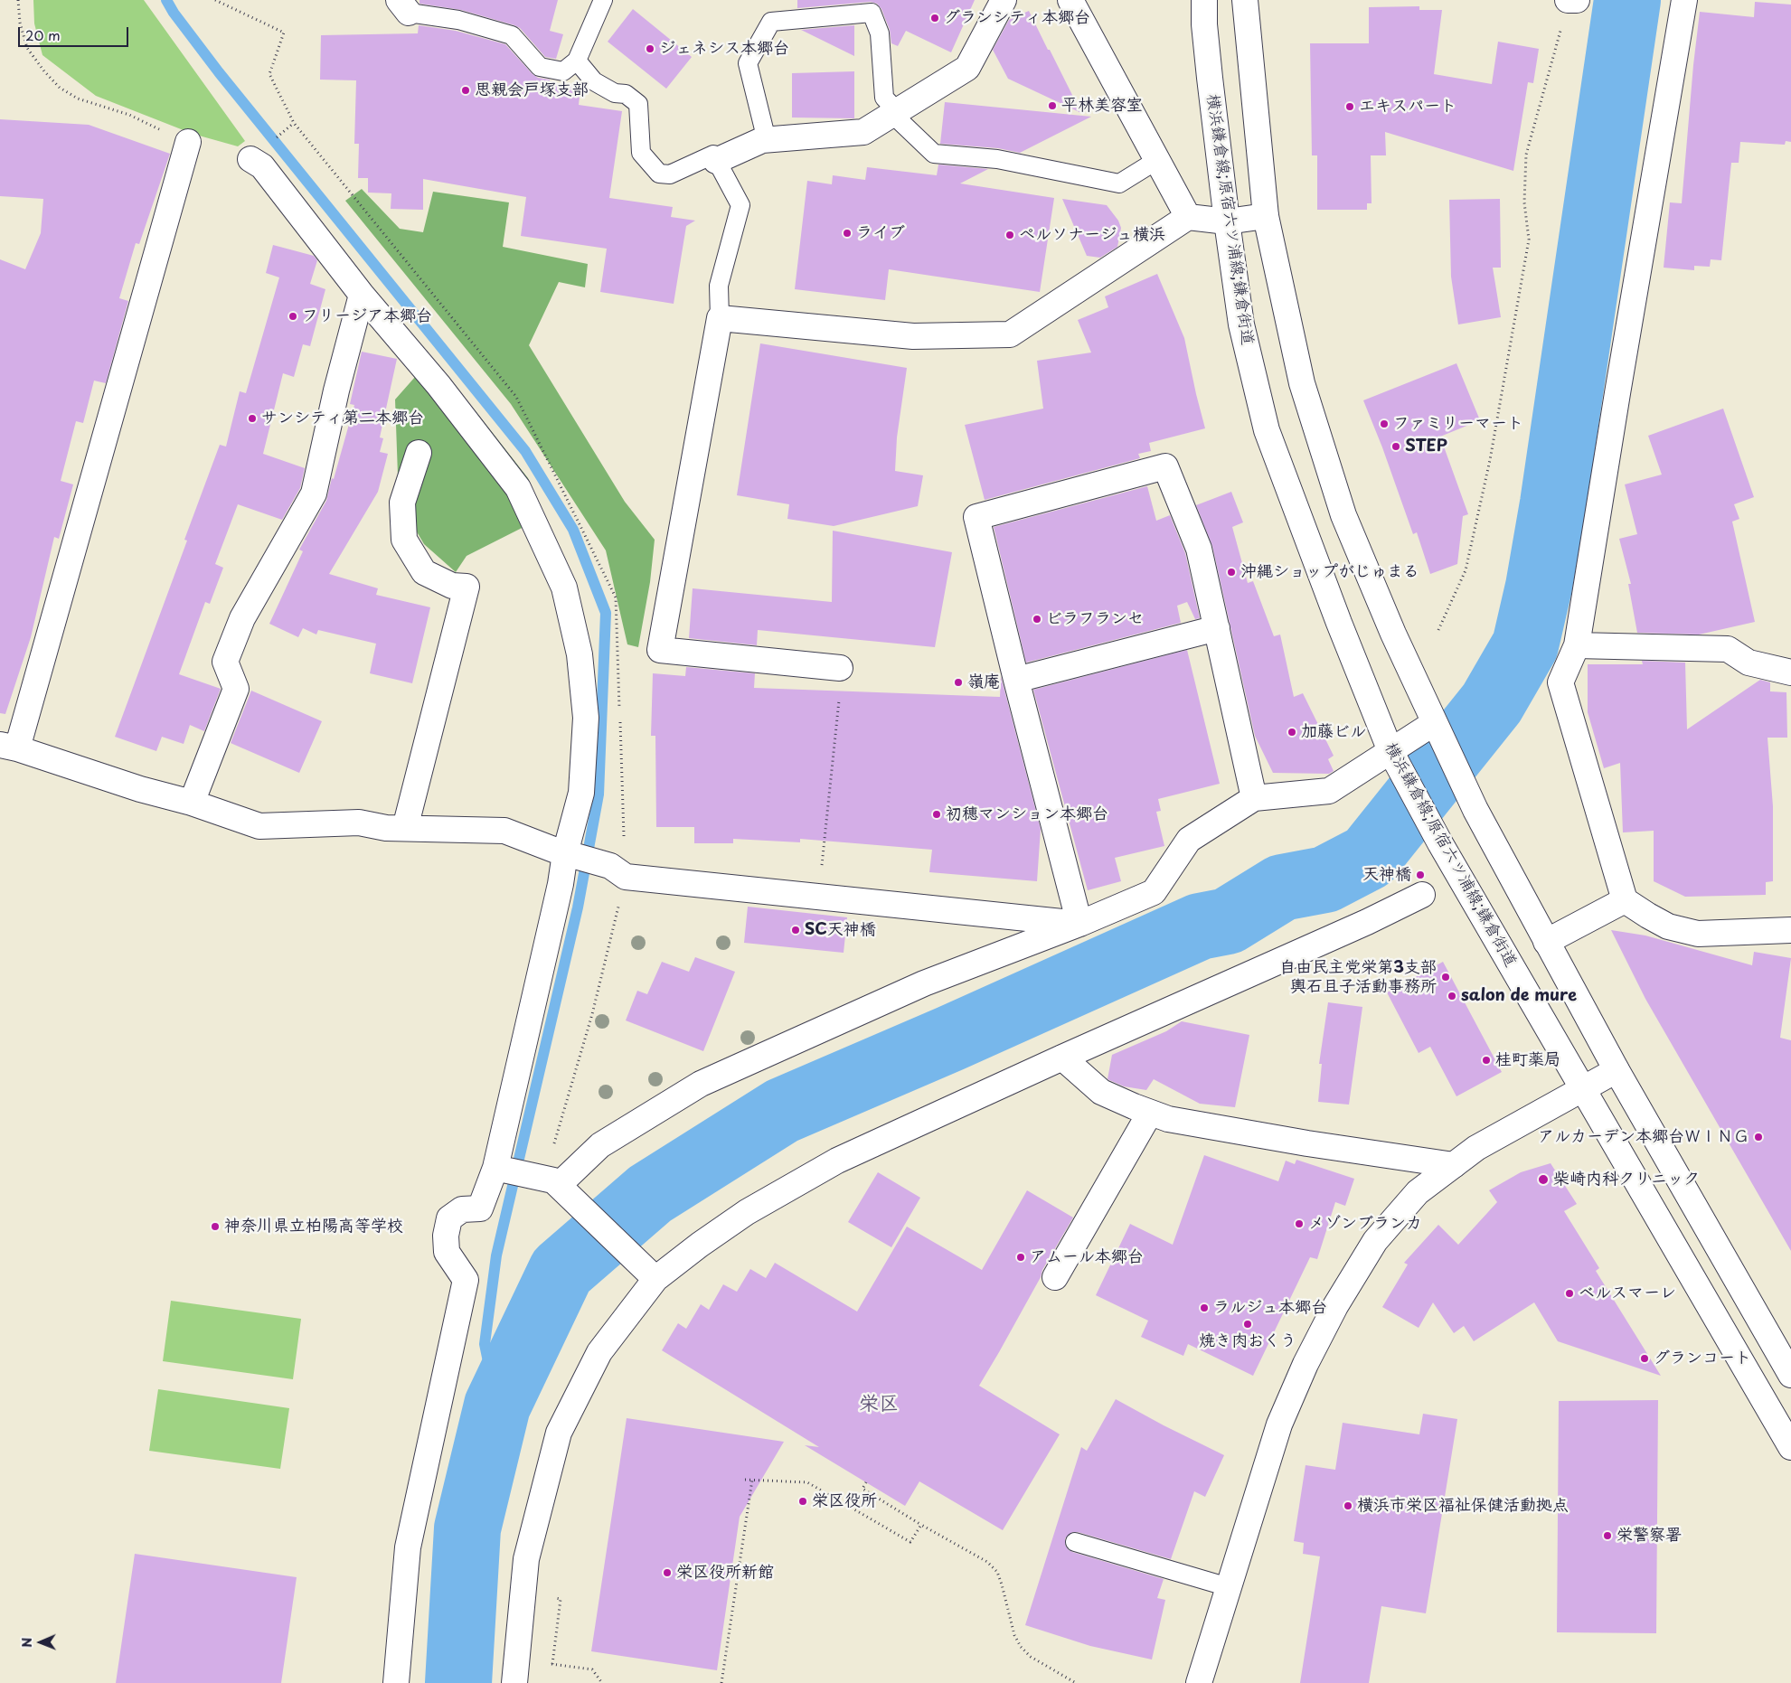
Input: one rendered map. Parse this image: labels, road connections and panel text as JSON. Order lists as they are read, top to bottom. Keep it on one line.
{"streets":{"street":["横浜鎌倉線;原宿六ツ浦線;鎌倉街道"]},"districts":["栄区"],"places":["グランシティ本郷台","ジェネシス本郷台","思親会戸塚支部","平林美容室","エキスパート","ライブ","ペルソナージュ横浜","フリージア本郷台","サンシティ第二本郷台","ファミリーマート","STEP","沖縄ショップがじゅまる","ビラフランセ","嶺庵","加藤ビル","初穂マンション本郷台","天神橋","SC天神橋","自由民主党栄第3支部 輿石且子活動事務所","salon de mure","桂町薬局","アルカーデン本郷台ＷＩＮＧ","柴崎内科クリニック","メゾンブランカ","神奈川県立柏陽高等学校","アムール本郷台","ベルスマーレ","ラルジュ本郷台","焼き肉おくう","グランコート","栄区役所","横浜市栄区福祉保健活動拠点","栄警察署","栄区役所新館"],"scale_bar":"20 m","north":"left"}
